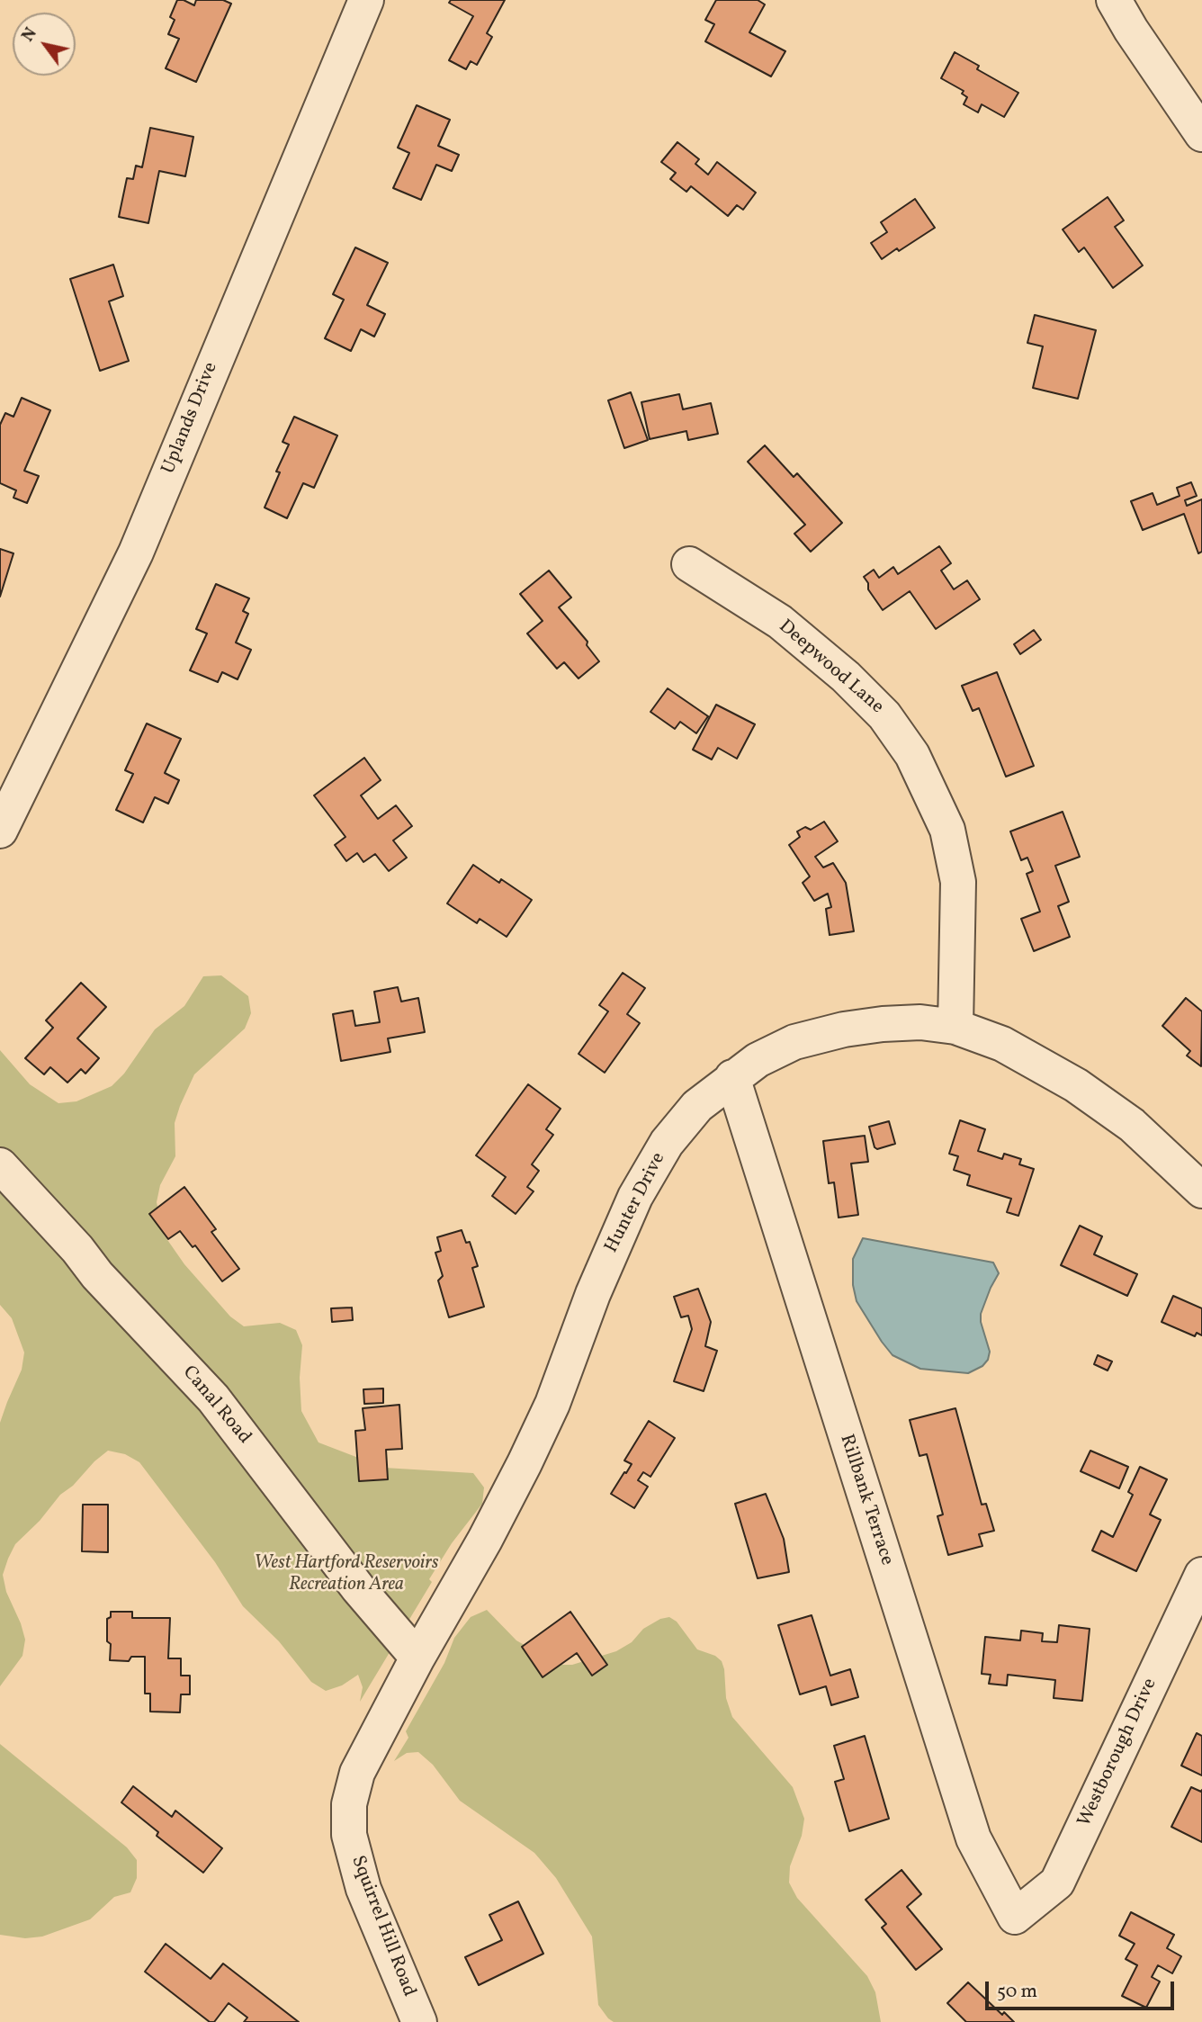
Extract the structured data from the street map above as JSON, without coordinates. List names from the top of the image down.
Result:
{
  "streets": {
    "street": [
      "Uplands Drive",
      "Deepwood Lane",
      "Hunter Drive",
      "Canal Road",
      "Rillbank Terrace",
      "Westborough Drive",
      "Squirrel Hill Road"
    ]
  },
  "crossings": [
    ["Deepwood Lane", "Hunter Drive"],
    ["Hunter Drive", "Canal Road"],
    ["Hunter Drive", "Rillbank Terrace"],
    ["Hunter Drive", "Squirrel Hill Road"],
    ["Canal Road", "Squirrel Hill Road"],
    ["Rillbank Terrace", "Westborough Drive"]
  ],
  "parks": ["West Hartford Reservoirs Recreation Area"],
  "scale_bar": "50 m",
  "north": "top left"
}
